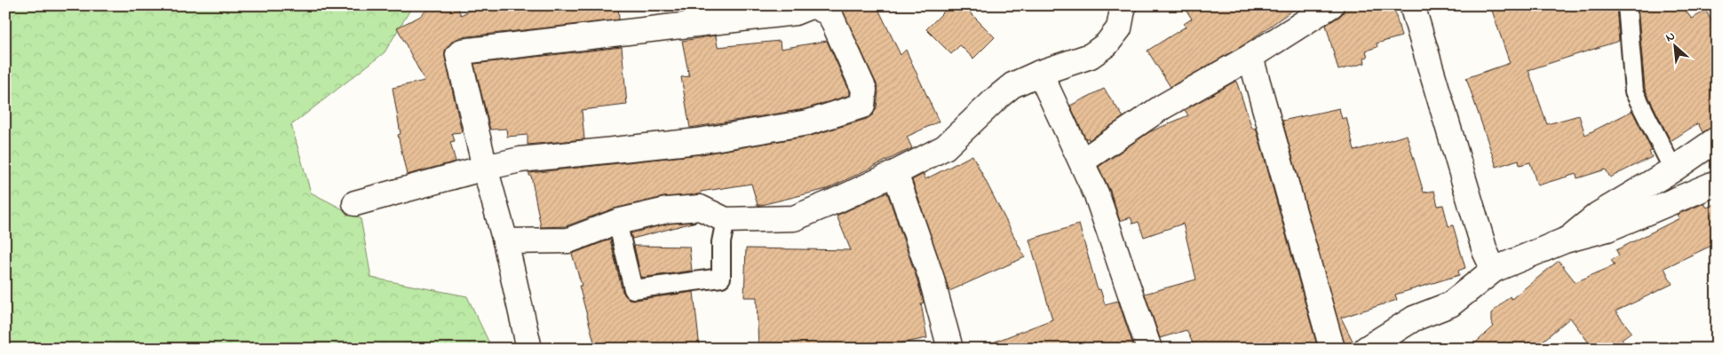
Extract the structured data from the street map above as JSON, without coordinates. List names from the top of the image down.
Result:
{
  "north": "top left"
}
